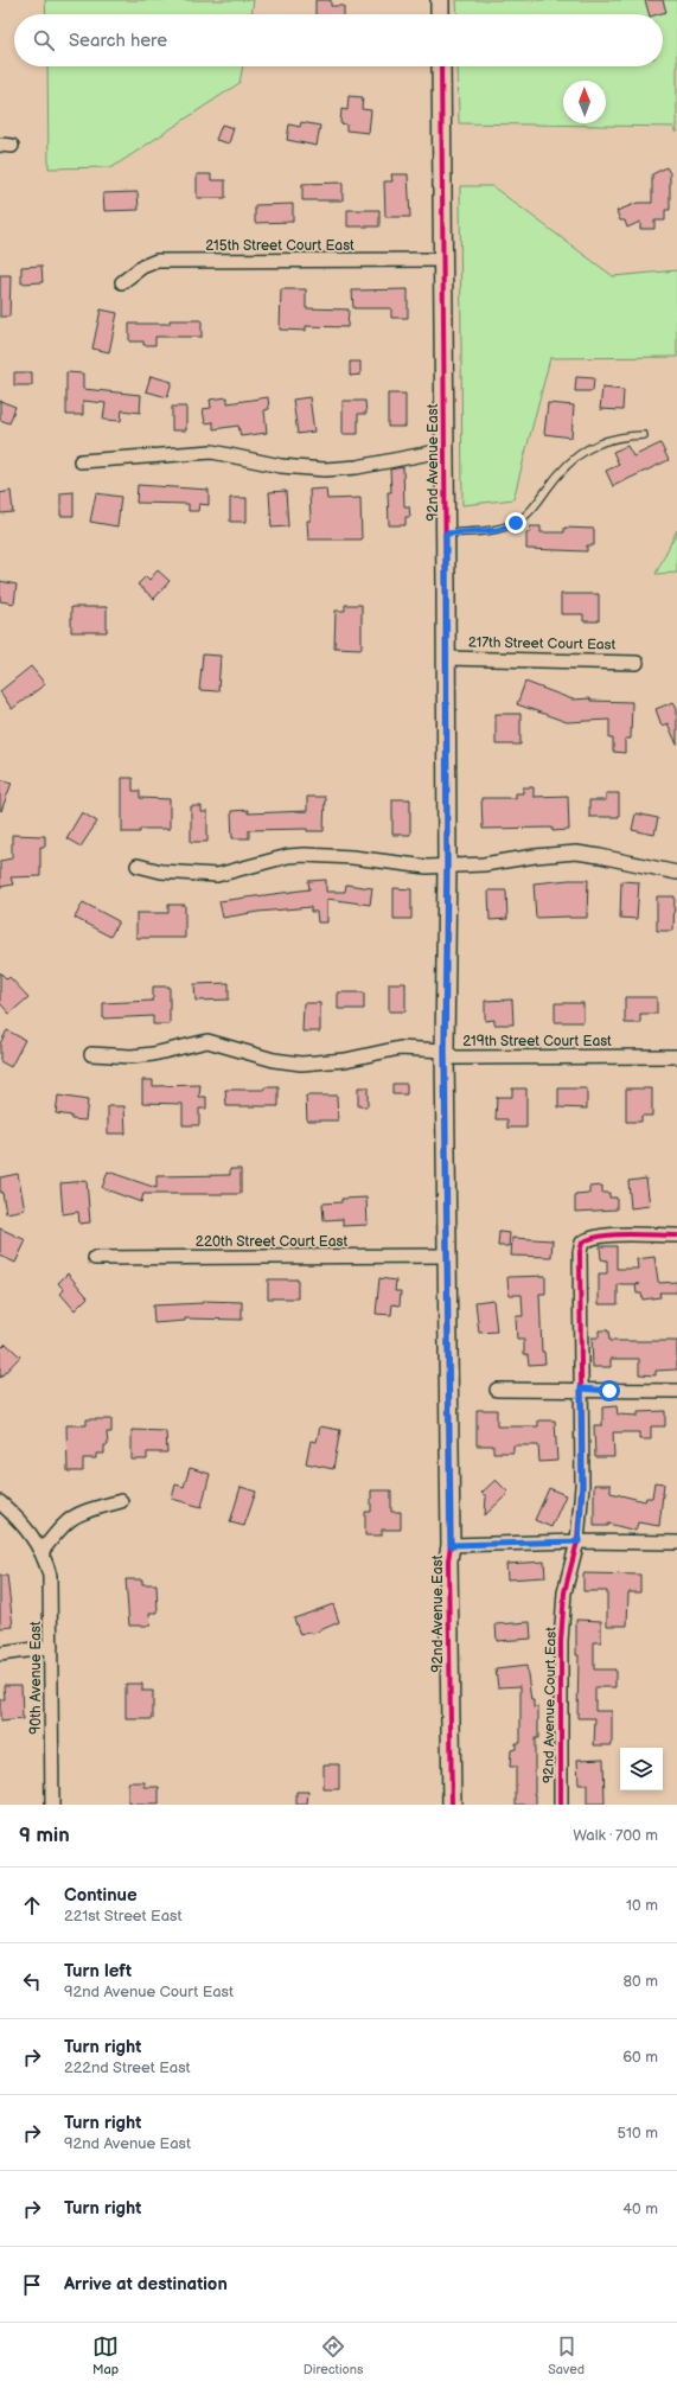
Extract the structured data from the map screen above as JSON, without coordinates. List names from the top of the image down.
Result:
{
  "streets": {
    "street": [
      "215th Street Court East",
      "92nd Avenue East",
      "217th Street Court East",
      "219th Street Court East",
      "220th Street Court East",
      "90th Avenue East",
      "92nd Avenue Court East"
    ]
  },
  "crossings": [
    ["215th Street Court East", "92nd Avenue East"],
    ["92nd Avenue East", "217th Street Court East"],
    ["92nd Avenue East", "219th Street Court East"],
    ["92nd Avenue East", "220th Street Court East"]
  ],
  "north": "top",
  "page": {
    "search": "Search here",
    "heading": ["9 min", "Walk · 700 m"],
    "list": [
      ["Continue", "221st Street East", "10 m"],
      ["Turn left", "92nd Avenue Court East", "80 m"],
      ["Turn right", "222nd Street East", "60 m"],
      ["Turn right", "92nd Avenue East", "510 m"],
      ["Turn right", "40 m"],
      "Arrive at destination"
    ],
    "nav": ["Map", "Directions", "Saved"]
  }
}
